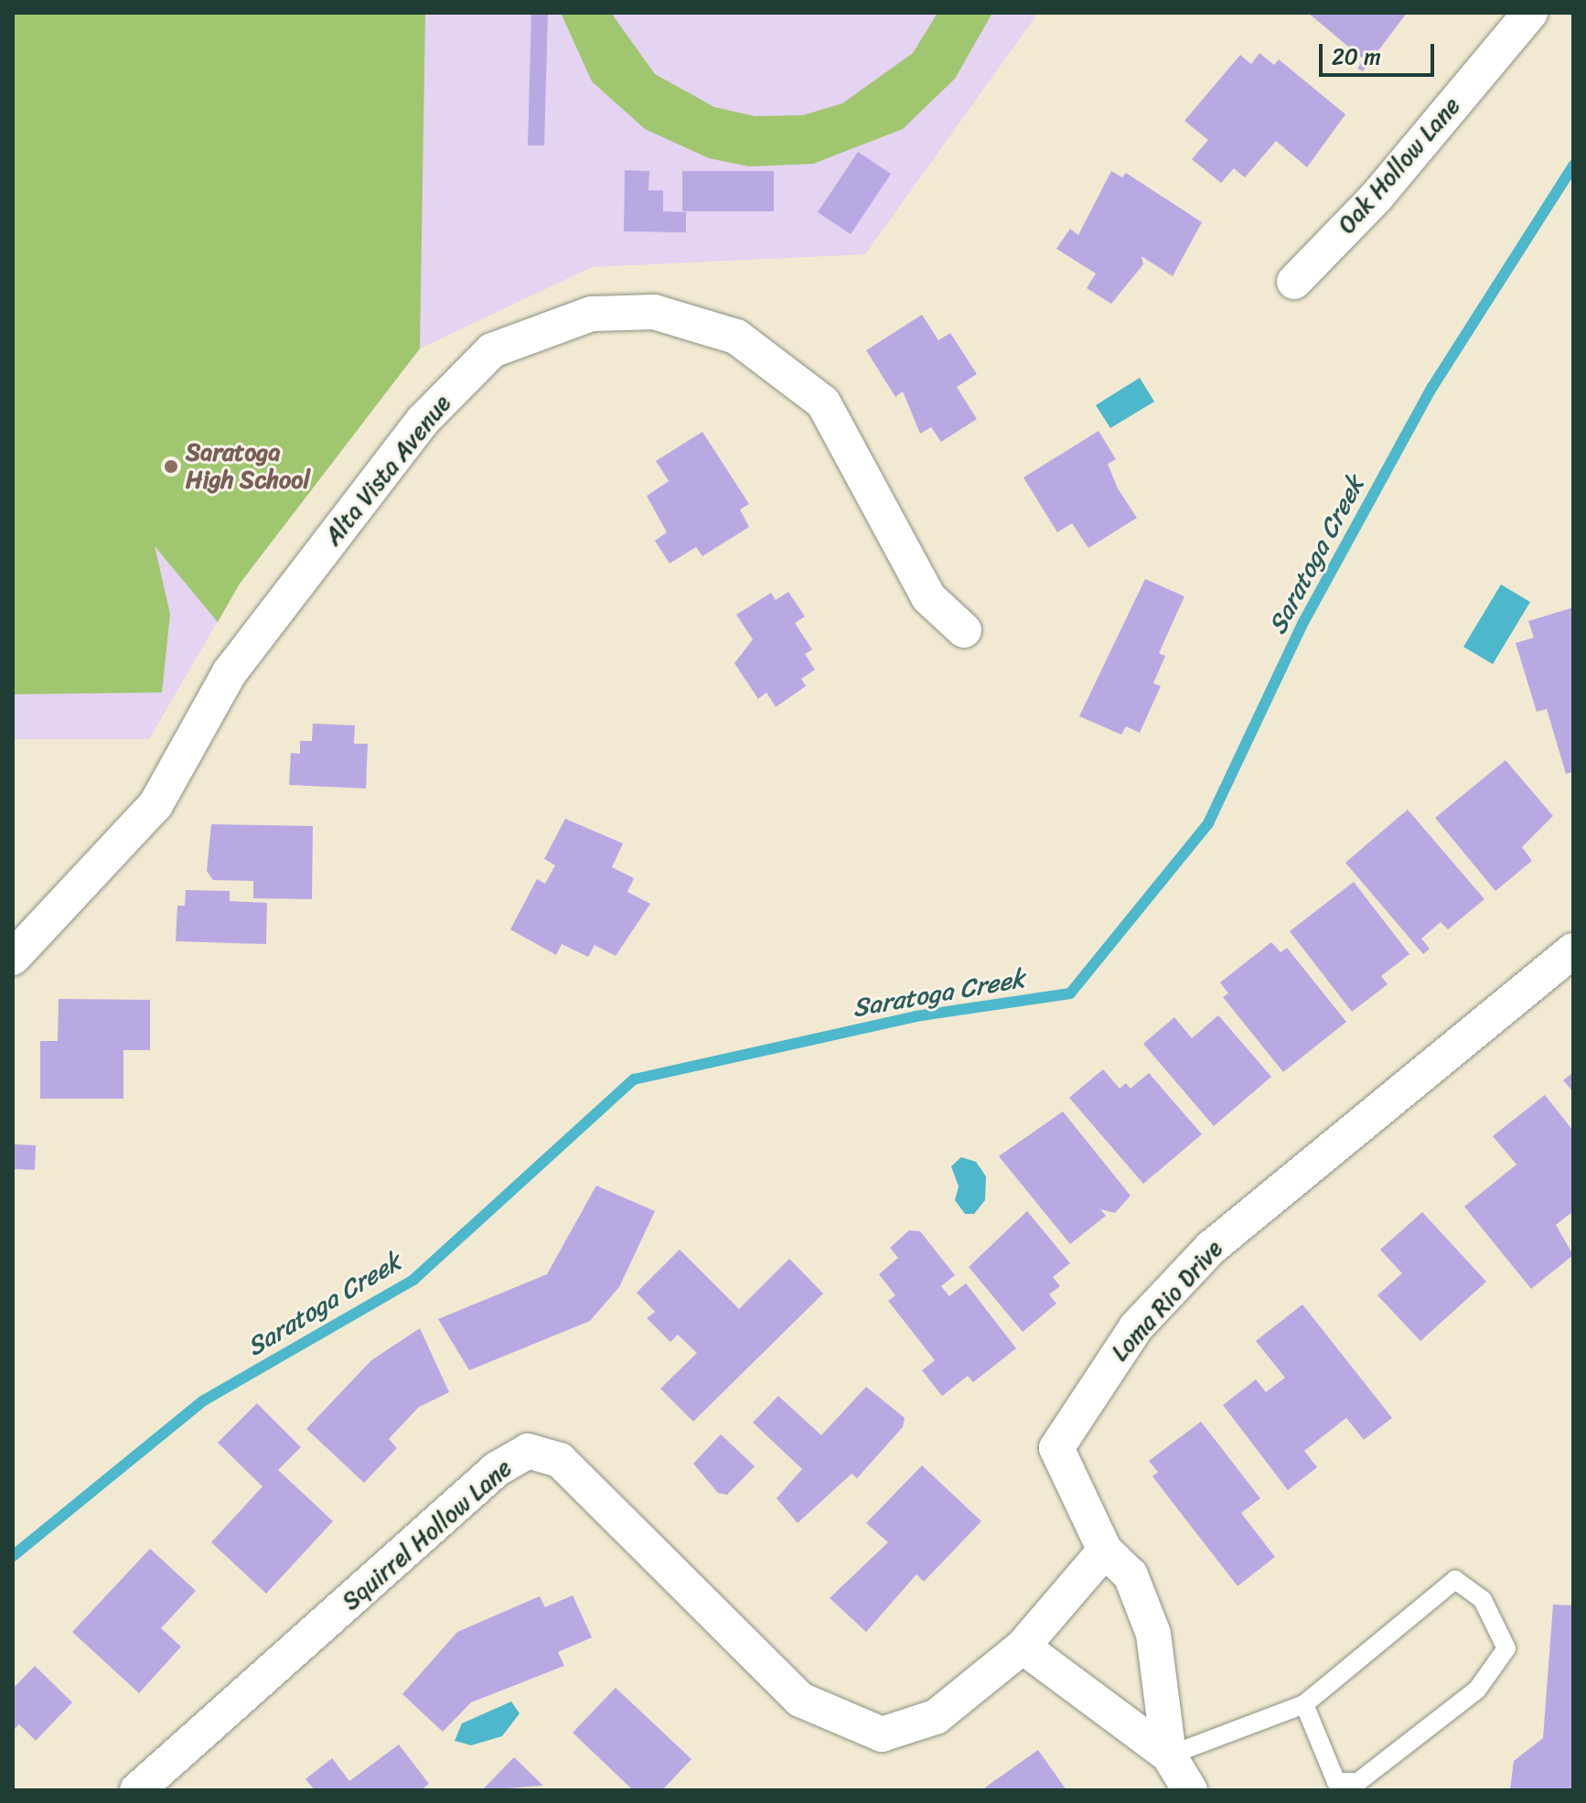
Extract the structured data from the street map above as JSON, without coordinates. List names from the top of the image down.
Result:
{
  "streets": {
    "street": [
      "Oak Hollow Lane",
      "Alta Vista Avenue",
      "Loma Rio Drive",
      "Squirrel Hollow Lane"
    ]
  },
  "water": ["Saratoga Creek"],
  "places": ["Saratoga High School"],
  "scale_bar": "20 m"
}
